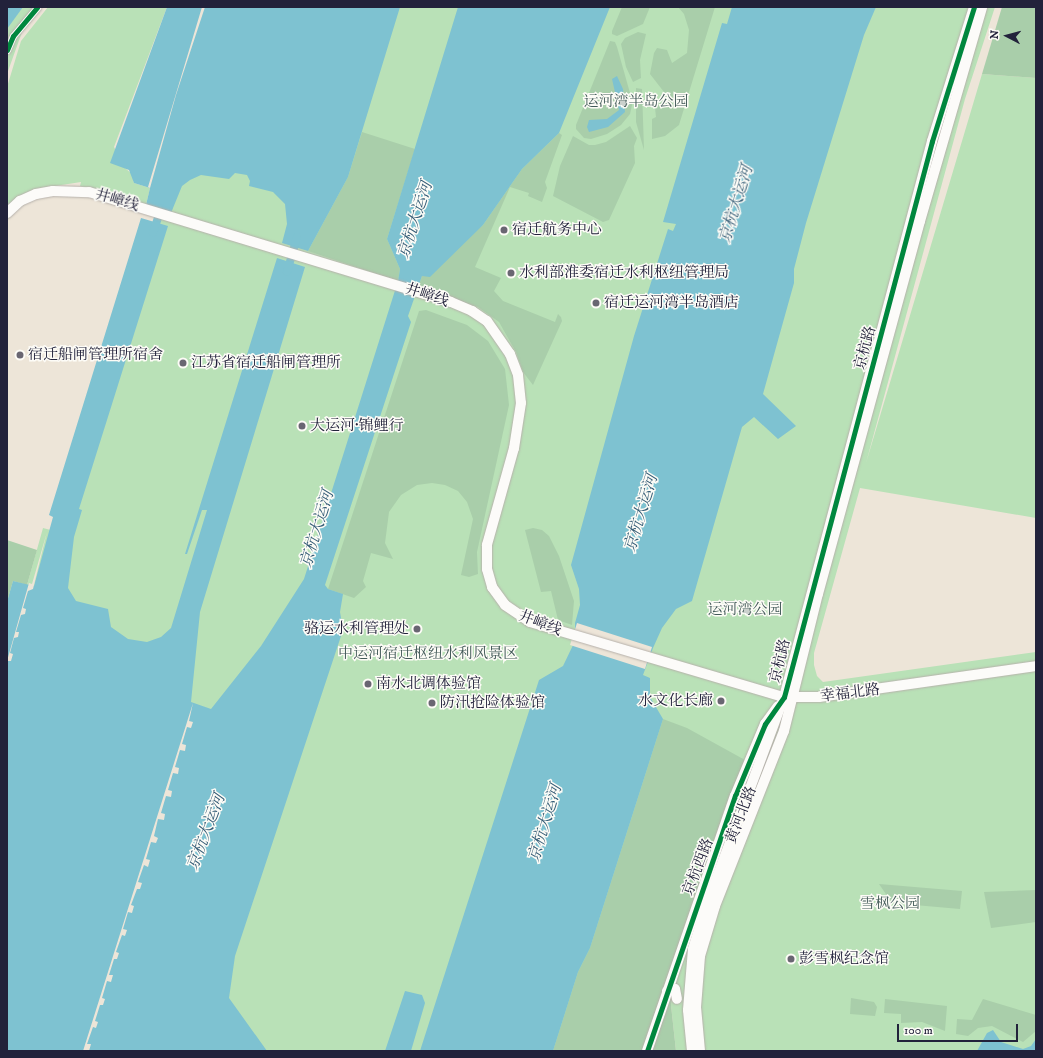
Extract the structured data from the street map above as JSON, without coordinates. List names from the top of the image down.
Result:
{
  "streets": {
    "main road": [
      "井嶂线",
      "京杭路",
      "幸福北路",
      "黄河北路",
      "京杭西路"
    ]
  },
  "crossings": [
    ["井嶂线", "幸福北路"],
    ["京杭路", "幸福北路"],
    ["京杭路", "黄河北路"],
    ["京杭路", "京杭西路"],
    ["幸福北路", "黄河北路"],
    ["幸福北路", "京杭西路"],
    ["黄河北路", "京杭西路"]
  ],
  "water": ["京杭大运河"],
  "parks": [
    "运河湾半岛公园",
    "运河湾公园",
    "中运河宿迁枢纽水利风景区",
    "雪枫公园"
  ],
  "places": [
    "宿迁航务中心",
    "水利部淮委宿迁水利枢纽管理局",
    "宿迁运河湾半岛酒店",
    "宿迁船闸管理所宿舍",
    "江苏省宿迁船闸管理所",
    "大运河·锦鲤行",
    "骆运水利管理处",
    "南水北调体验馆",
    "水文化长廊",
    "防汛抢险体验馆",
    "彭雪枫纪念馆"
  ],
  "scale_bar": "100 m",
  "north": "left"
}
